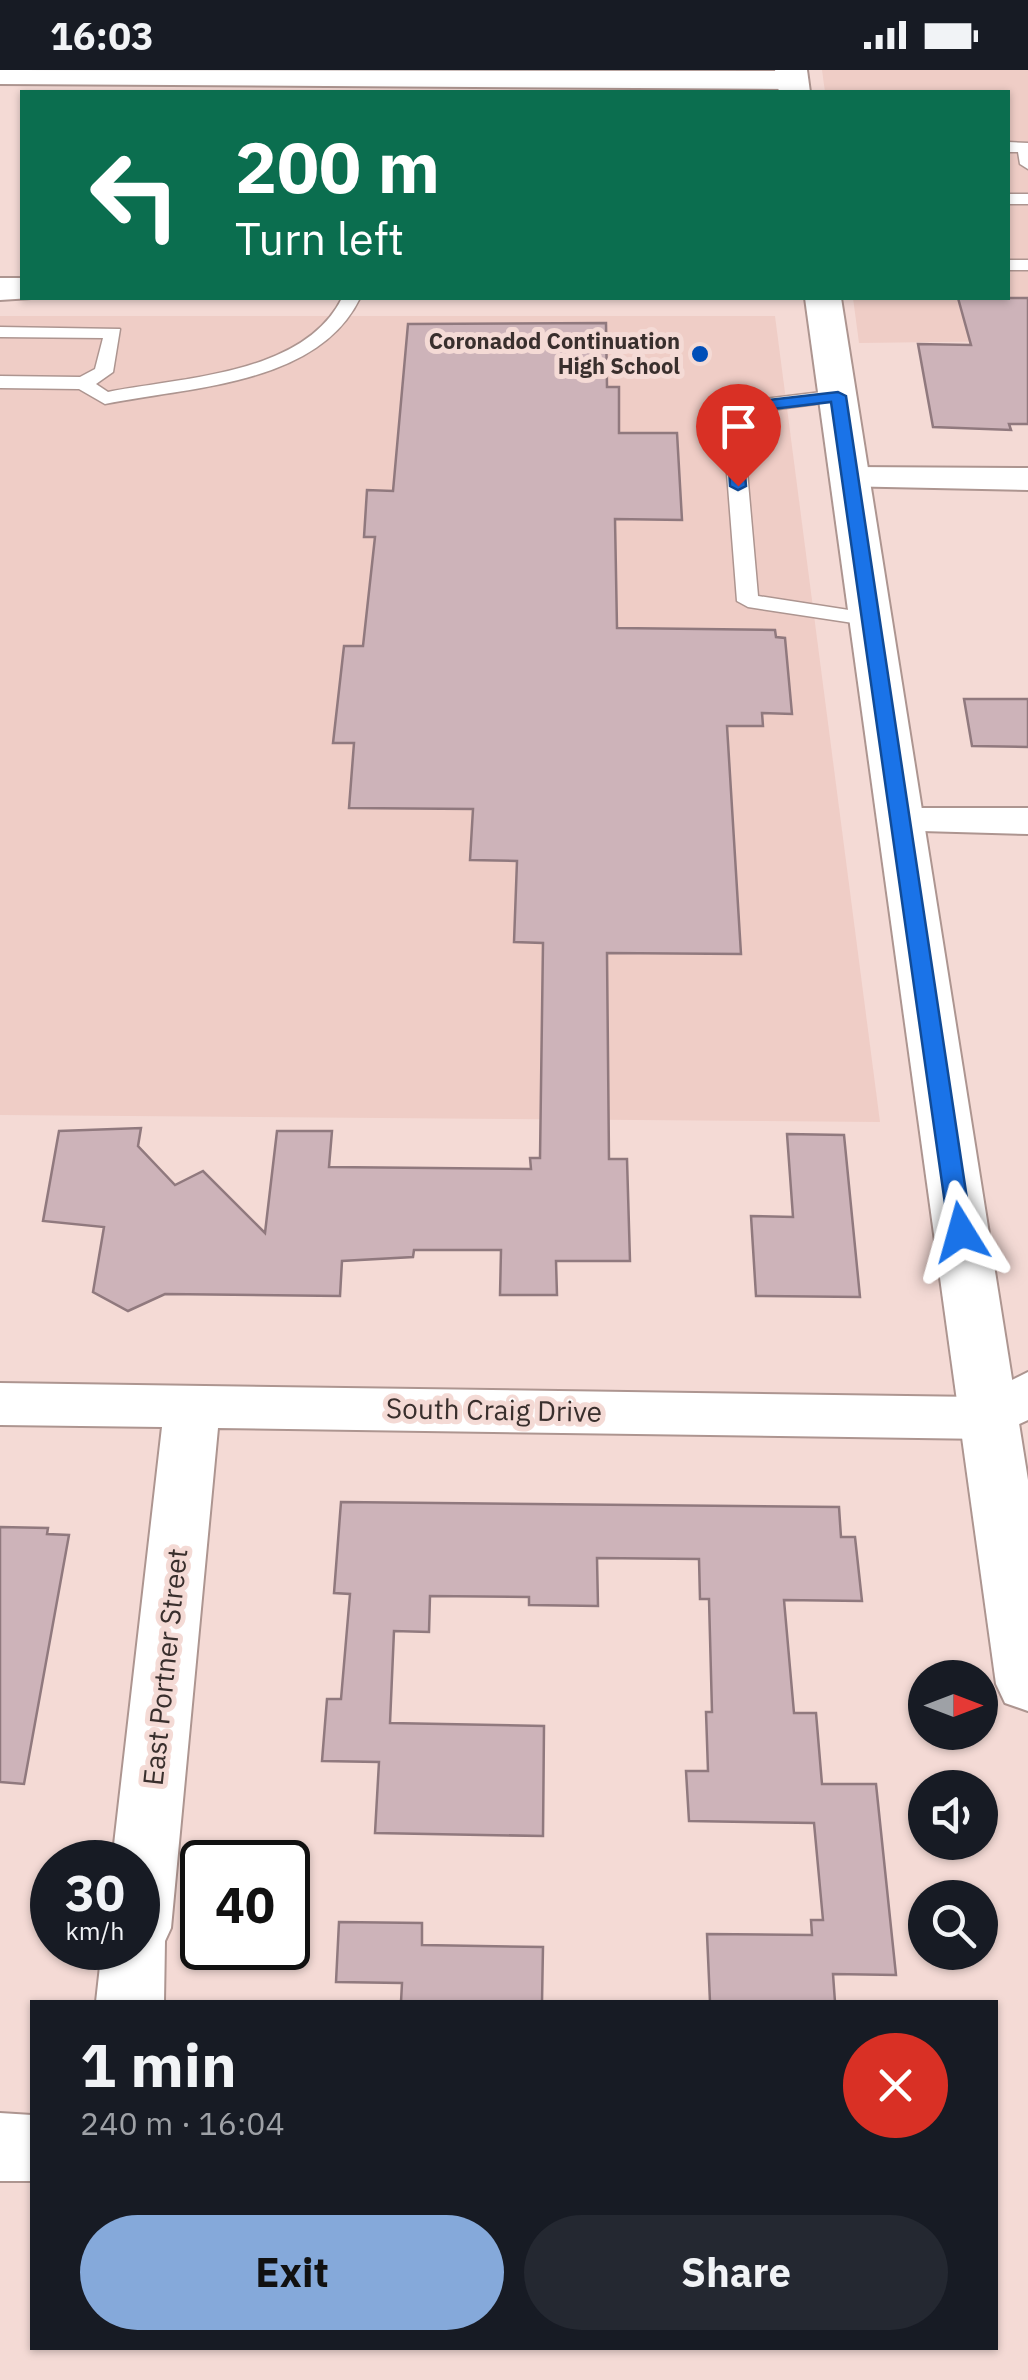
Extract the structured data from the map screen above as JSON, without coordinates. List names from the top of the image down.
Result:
{
  "streets": {
    "street": ["South Craig Drive", "East Portner Street"]
  },
  "crossings": [
    ["South Craig Drive", "East Portner Street"]
  ],
  "places": ["Coronadod Continuation High School"],
  "north": "right",
  "page": {
    "status": "16:03",
    "turn": ["200 m", "Turn left"],
    "speed": "30 km/h",
    "limit": "40",
    "heading": ["1 min", "240 m · 16:04"],
    "buttons": ["Exit", "Share"]
  }
}
